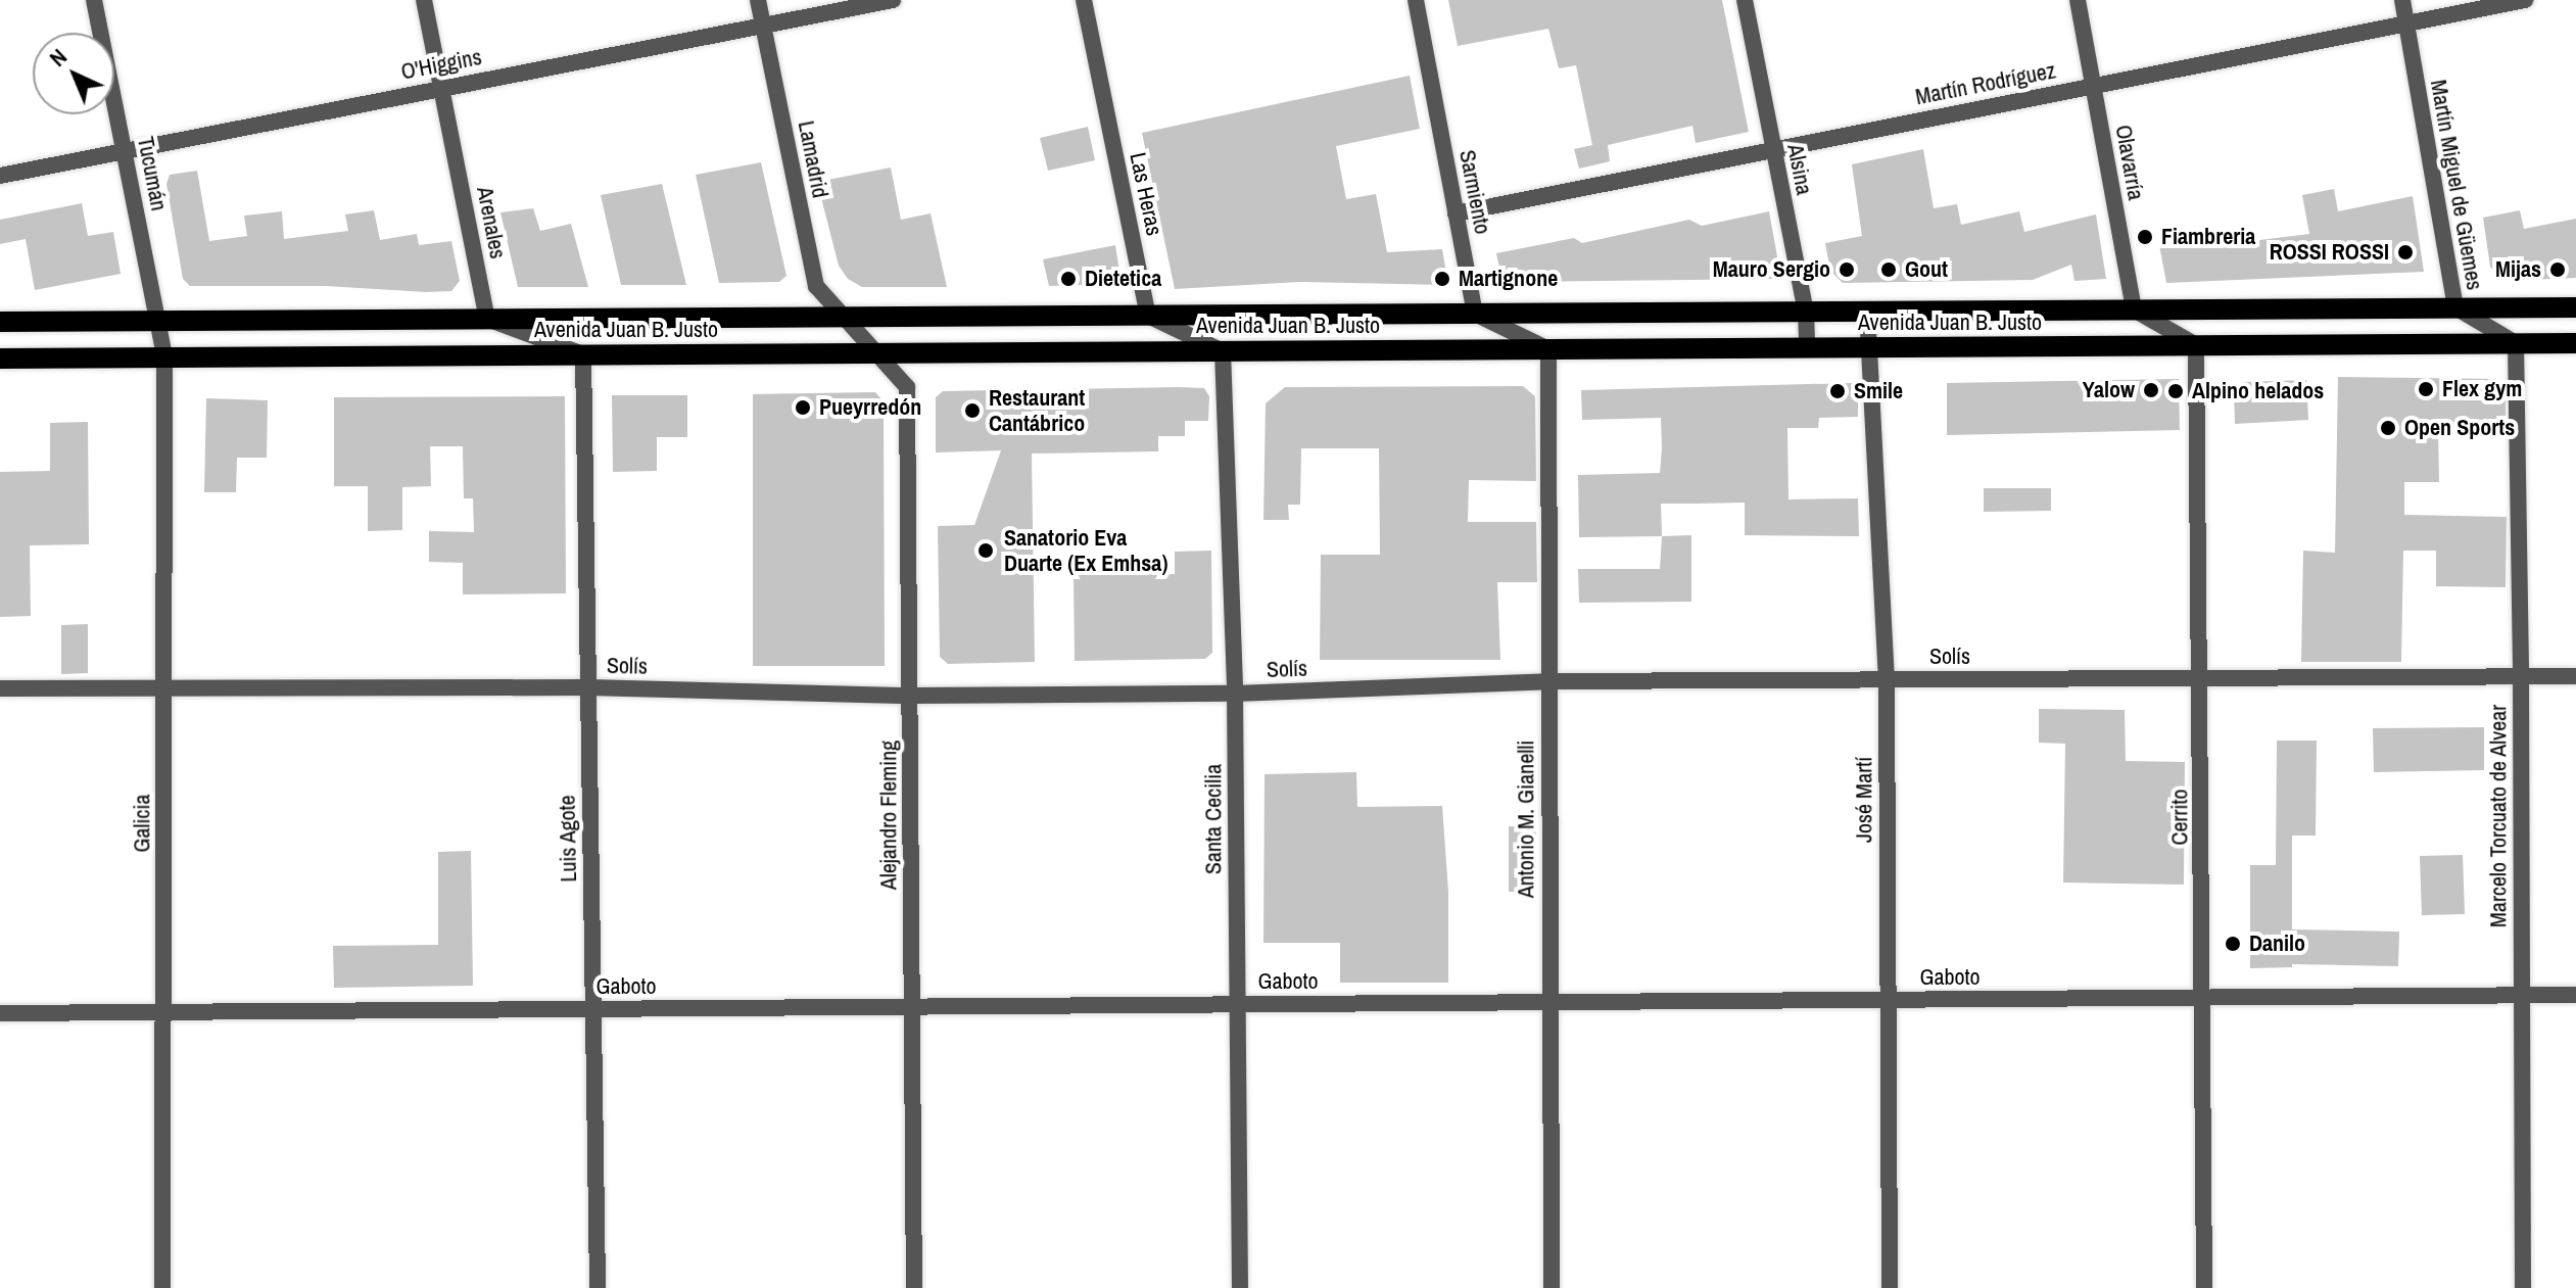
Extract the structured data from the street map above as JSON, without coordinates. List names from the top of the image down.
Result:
{
  "streets": {
    "main road": ["Avenida Juan B. Justo"],
    "street": [
      "O'Higgins",
      "Martín Rodríguez",
      "Lamadrid",
      "Olavarría",
      "Alsina",
      "Tucumán",
      "Martín Miguel de Güemes",
      "Sarmiento",
      "Las Heras",
      "Arenales",
      "Solís",
      "José Martí",
      "Alejandro Fleming",
      "Marcelo Torcuato de Alvear",
      "Cerrito",
      "Santa Cecilia",
      "Antonio M. Gianelli",
      "Galicia",
      "Luis Agote",
      "Gaboto"
    ]
  },
  "crossings": [
    ["O'Higgins", "Lamadrid"],
    ["O'Higgins", "Tucumán"],
    ["O'Higgins", "Arenales"],
    ["Martín Rodríguez", "Olavarría"],
    ["Martín Rodríguez", "Alsina"],
    ["Martín Rodríguez", "Martín Miguel de Güemes"],
    ["Martín Rodríguez", "Sarmiento"],
    ["Lamadrid", "Avenida Juan B. Justo"],
    ["Lamadrid", "Alejandro Fleming"],
    ["Olavarría", "Avenida Juan B. Justo"],
    ["Alsina", "Avenida Juan B. Justo"],
    ["Tucumán", "Avenida Juan B. Justo"],
    ["Tucumán", "Galicia"],
    ["Martín Miguel de Güemes", "Avenida Juan B. Justo"],
    ["Martín Miguel de Güemes", "Marcelo Torcuato de Alvear"],
    ["Sarmiento", "Avenida Juan B. Justo"],
    ["Las Heras", "Avenida Juan B. Justo"],
    ["Arenales", "Avenida Juan B. Justo"],
    ["Avenida Juan B. Justo", "José Martí"],
    ["Avenida Juan B. Justo", "Alejandro Fleming"],
    ["Avenida Juan B. Justo", "Marcelo Torcuato de Alvear"],
    ["Avenida Juan B. Justo", "Cerrito"],
    ["Avenida Juan B. Justo", "Santa Cecilia"],
    ["Avenida Juan B. Justo", "Antonio M. Gianelli"],
    ["Avenida Juan B. Justo", "Galicia"],
    ["Avenida Juan B. Justo", "Luis Agote"],
    ["Solís", "José Martí"],
    ["Solís", "Alejandro Fleming"],
    ["Solís", "Marcelo Torcuato de Alvear"],
    ["Solís", "Cerrito"],
    ["Solís", "Santa Cecilia"],
    ["Solís", "Antonio M. Gianelli"],
    ["Solís", "Galicia"],
    ["Solís", "Luis Agote"],
    ["José Martí", "Gaboto"],
    ["Alejandro Fleming", "Gaboto"],
    ["Marcelo Torcuato de Alvear", "Gaboto"],
    ["Cerrito", "Gaboto"],
    ["Santa Cecilia", "Gaboto"],
    ["Antonio M. Gianelli", "Gaboto"],
    ["Galicia", "Gaboto"],
    ["Luis Agote", "Gaboto"]
  ],
  "places": [
    "Fiambreria",
    "ROSSI ROSSI",
    "Mauro Sergio",
    "Gout",
    "Mijas",
    "Dietetica",
    "Martignone",
    "Flex gym",
    "Yalow",
    "Smile",
    "Alpino helados",
    "Pueyrredón",
    "Restaurant Cantábrico",
    "Open Sports",
    "Sanatorio Eva Duarte (Ex Emhsa)",
    "Danilo"
  ],
  "north": "top left"
}
